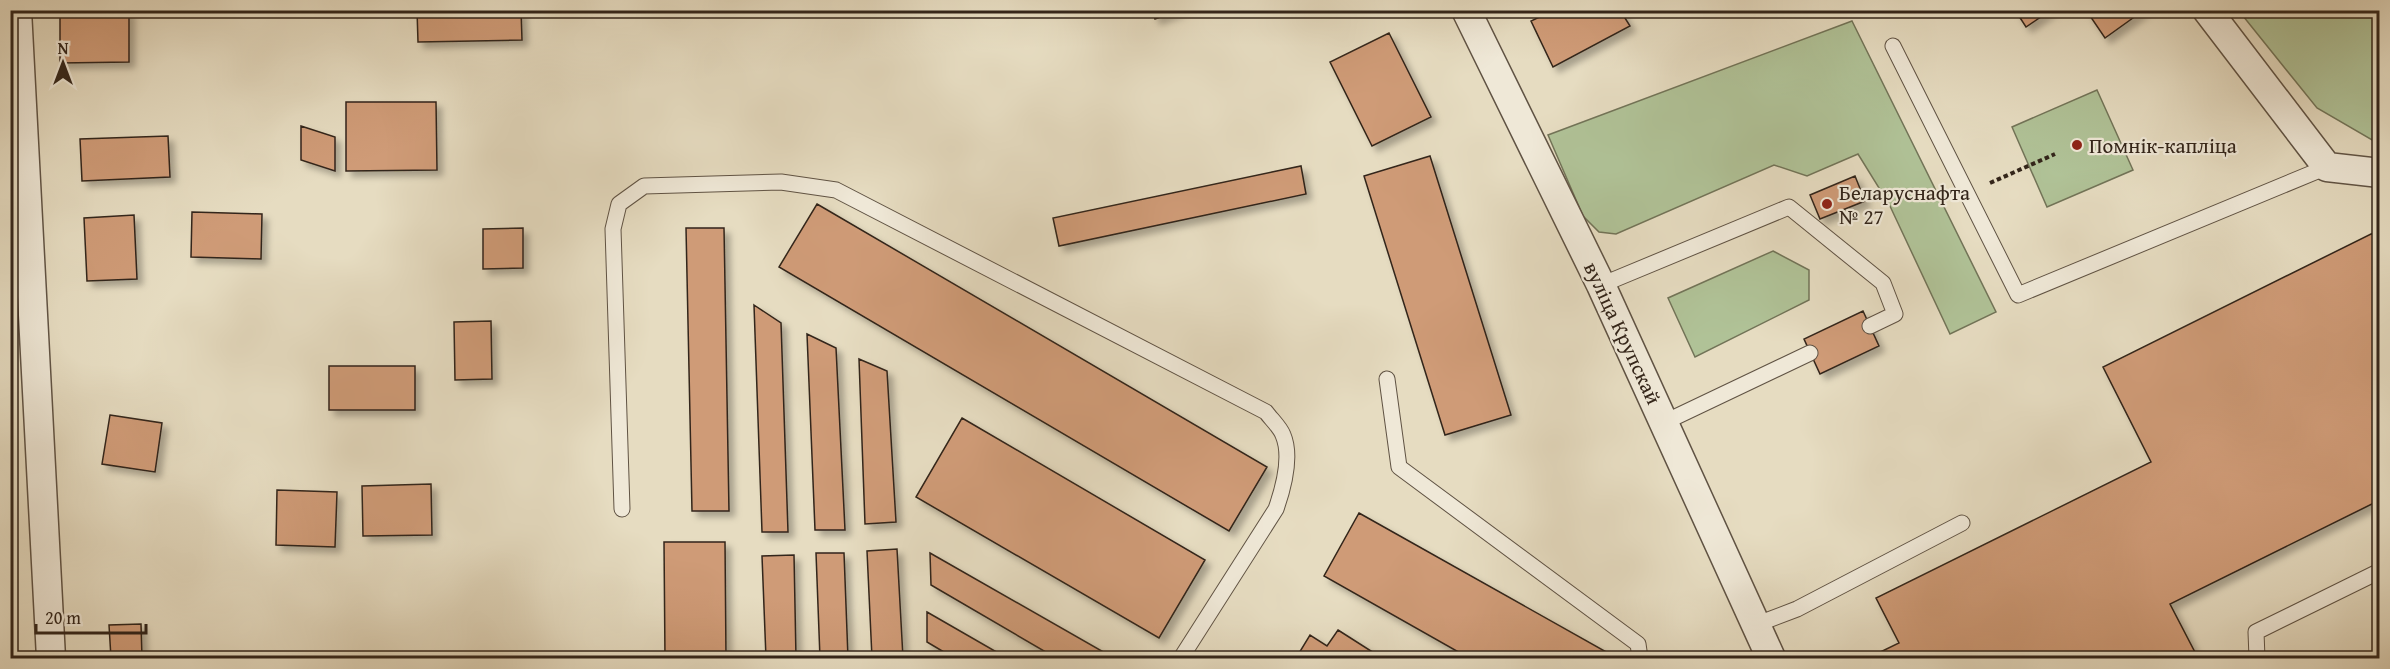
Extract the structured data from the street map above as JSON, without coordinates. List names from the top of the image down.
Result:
{
  "streets": {
    "street": ["вуліца Крупскай"]
  },
  "places": ["Помнік-капліца", "Беларуснафта № 27"],
  "scale_bar": "20 m",
  "north": "top"
}
